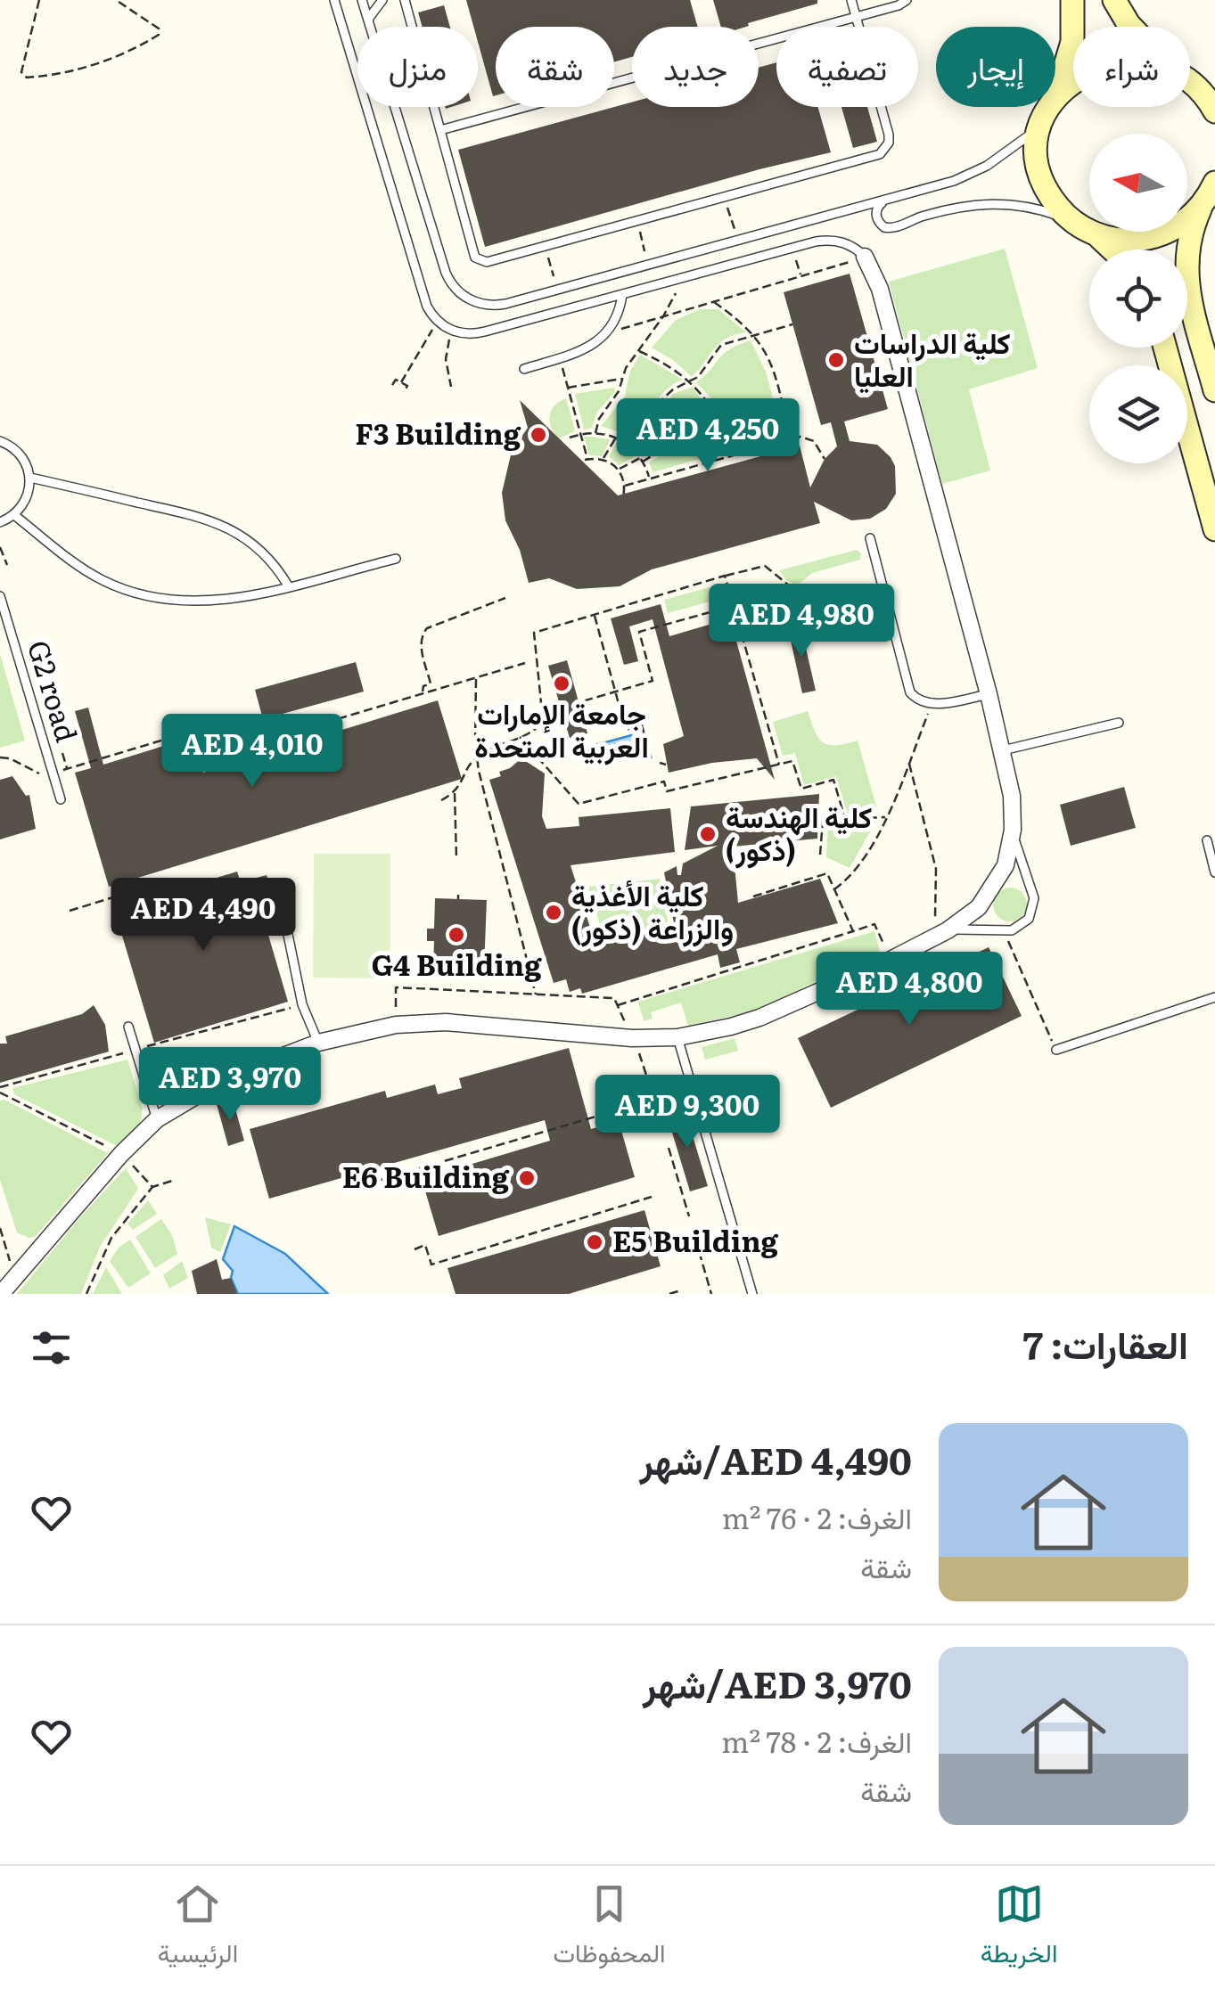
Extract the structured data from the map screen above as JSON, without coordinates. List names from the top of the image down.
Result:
{
  "streets": {
    "lane": ["G2 road"]
  },
  "places": [
    "كلية الدراسات العليا",
    "F3 Building",
    "جامعة الإمارات العربية المتحدة",
    "كلية الهندسة (ذكور)",
    "كلية الأغذية والزراعة (ذكور)",
    "G4 Building",
    "E6 Building",
    "E5 Building"
  ],
  "north": "left",
  "page": {
    "chip": [
      "شراء",
      "إيجار",
      "تصفية",
      "جديد",
      "شقة",
      "منزل"
    ],
    "price": [
      "AED 4,250",
      "AED 4,980",
      "AED 4,010",
      "AED 4,490",
      "AED 4,800",
      "AED 3,970",
      "AED 9,300"
    ],
    "heading": "العقارات: 7",
    "list": [
      {
        "name": "AED 4,490/شهر",
        "note": "الغرف: 2 · 76 m² · شقة"
      },
      {
        "name": "AED 3,970/شهر",
        "note": "الغرف: 2 · 78 m² · شقة"
      }
    ],
    "tabs": ["الخريطة", "المحفوظات", "الرئيسية"]
  }
}
